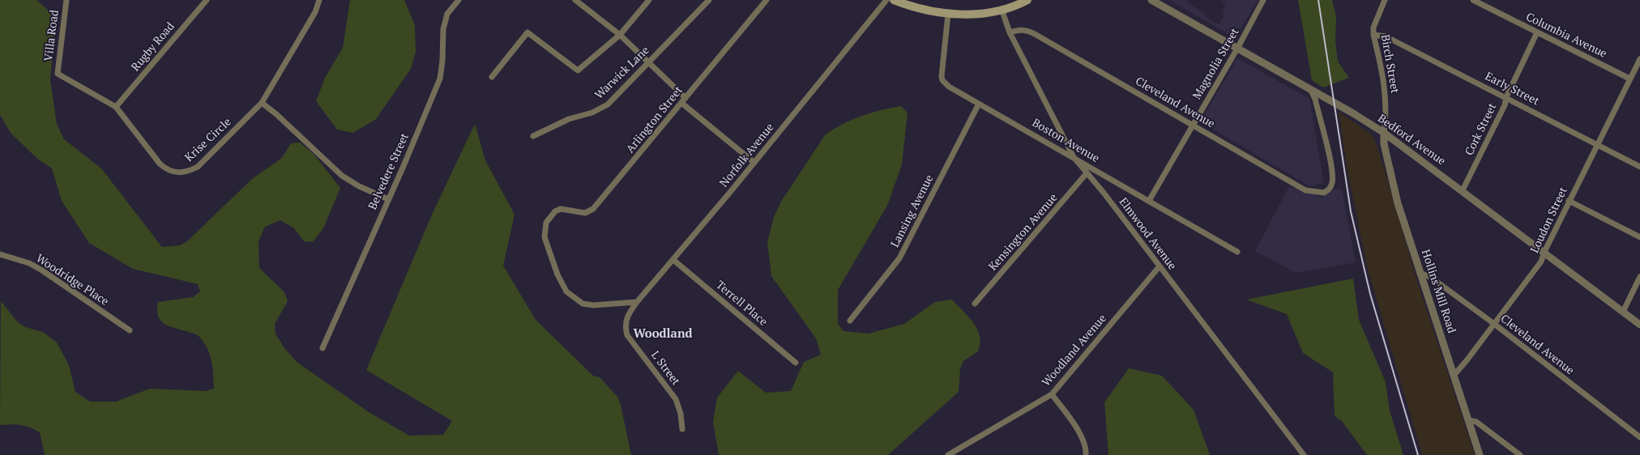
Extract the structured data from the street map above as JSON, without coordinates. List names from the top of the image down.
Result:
{
  "streets": {
    "street": [
      "Villa Road",
      "Columbia Avenue",
      "Rugby Road",
      "Magnolia Street",
      "Birch Street",
      "Warwick Lane",
      "Early Street",
      "Cleveland Avenue",
      "Arlington Street",
      "Cork Street",
      "Krise Circle",
      "Bedford Avenue",
      "Boston Avenue",
      "Norfolk Avenue",
      "Belvedere Street",
      "Lansing Avenue",
      "Loudon Street",
      "Kensington Avenue",
      "Elmwood Avenue",
      "Woodridge Place",
      "Hollins Mill Road",
      "Terrell Place",
      "Woodland Avenue",
      "L Street"
    ]
  },
  "crossings": [
    ["Villa Road", "Krise Circle"],
    ["Columbia Avenue", "Cork Street"],
    ["Columbia Avenue", "Loudon Street"],
    ["Rugby Road", "Krise Circle"],
    ["Magnolia Street", "Cleveland Avenue"],
    ["Magnolia Street", "Bedford Avenue"],
    ["Magnolia Street", "Boston Avenue"],
    ["Birch Street", "Early Street"],
    ["Birch Street", "Bedford Avenue"],
    ["Birch Street", "Hollins Mill Road"],
    ["Early Street", "Cork Street"],
    ["Early Street", "Loudon Street"],
    ["Cleveland Avenue", "Bedford Avenue"],
    ["Cleveland Avenue", "Loudon Street"],
    ["Cleveland Avenue", "Elmwood Avenue"],
    ["Cleveland Avenue", "Hollins Mill Road"],
    ["Arlington Street", "Norfolk Avenue"],
    ["Cork Street", "Bedford Avenue"],
    ["Bedford Avenue", "Loudon Street"],
    ["Bedford Avenue", "Hollins Mill Road"],
    ["Boston Avenue", "Lansing Avenue"],
    ["Boston Avenue", "Elmwood Avenue"],
    ["Norfolk Avenue", "Terrell Place"],
    ["Norfolk Avenue", "L Street"],
    ["Loudon Street", "Hollins Mill Road"],
    ["Kensington Avenue", "Elmwood Avenue"],
    ["Elmwood Avenue", "Woodland Avenue"]
  ],
  "districts": ["Woodland"]
}
